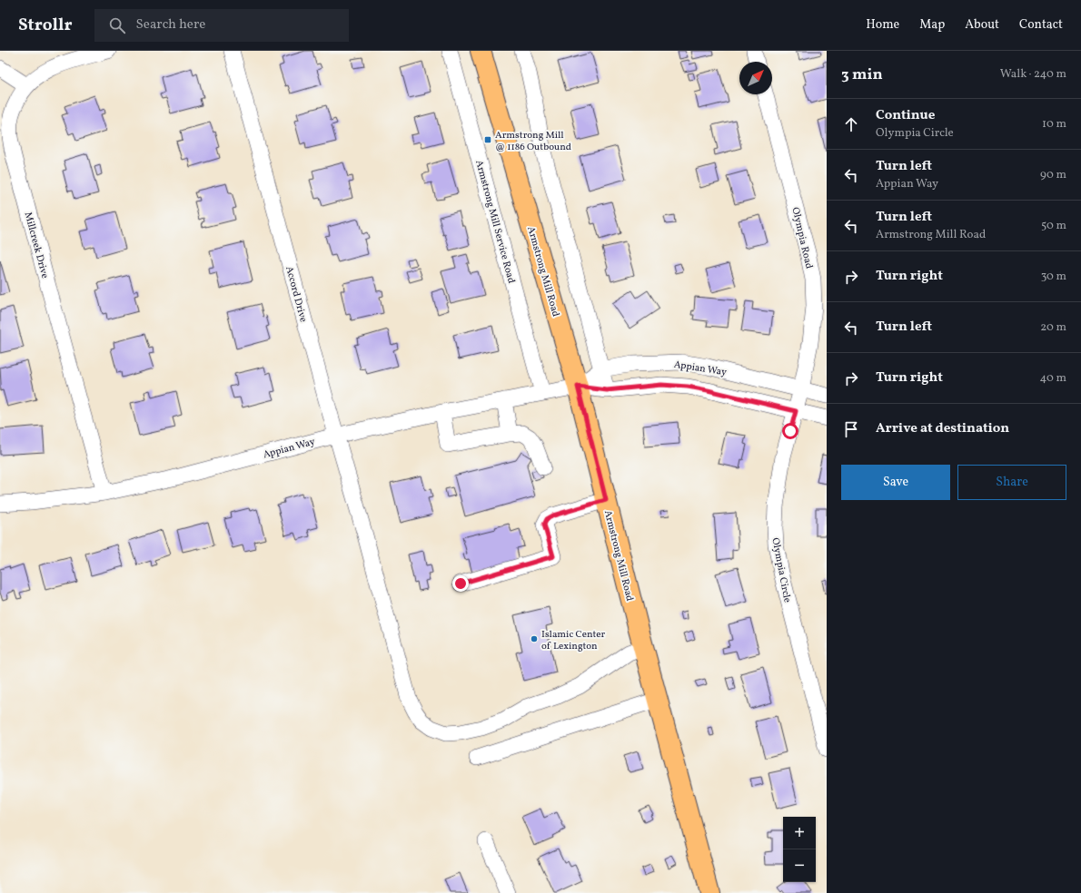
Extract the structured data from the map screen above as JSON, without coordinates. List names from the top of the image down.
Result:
{
  "streets": {
    "main road": ["Armstrong Mill Road"],
    "street": [
      "Armstrong Mill Service Road",
      "Olympia Road",
      "Millcreek Drive",
      "Accord Drive",
      "Appian Way",
      "Olympia Circle"
    ]
  },
  "crossings": [
    ["Armstrong Mill Service Road", "Appian Way"],
    ["Olympia Road", "Appian Way"],
    ["Olympia Road", "Olympia Circle"],
    ["Millcreek Drive", "Appian Way"],
    ["Armstrong Mill Road", "Accord Drive"],
    ["Armstrong Mill Road", "Appian Way"],
    ["Accord Drive", "Appian Way"],
    ["Appian Way", "Olympia Circle"]
  ],
  "places": {
    "transit": ["Armstrong Mill @ 1186 Outbound"],
    "other": ["Islamic Center of Lexington"]
  },
  "north": "top right",
  "page": {
    "header": "Strollr",
    "search": "Search here",
    "nav": [
      "Home",
      "Map",
      "About",
      "Contact"
    ],
    "heading": ["3 min", "Walk · 240 m"],
    "list": [
      ["Continue", "Olympia Circle", "10 m"],
      ["Turn left", "Appian Way", "90 m"],
      ["Turn left", "Armstrong Mill Road", "50 m"],
      ["Turn right", "30 m"],
      ["Turn left", "20 m"],
      ["Turn right", "40 m"],
      "Arrive at destination"
    ],
    "buttons": ["Save", "Share"],
    "map_buttons": ["+", "−"]
  }
}
